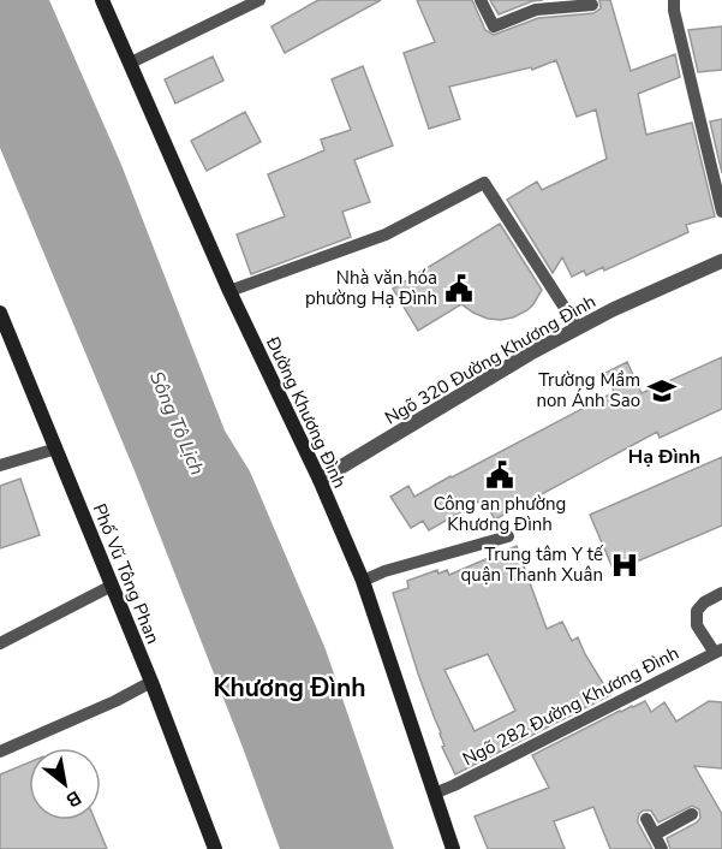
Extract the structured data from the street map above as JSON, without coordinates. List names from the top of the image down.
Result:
{
  "streets": {
    "main road": ["Đường Khương Đình", "Phố Vũ Tông Phan"],
    "street": ["Ngõ 320 Đường Khương Đình"],
    "lane": ["Ngõ 282 Đường Khương Đình"]
  },
  "crossings": [
    ["Ngõ 320 Đường Khương Đình", "Đường Khương Đình"],
    ["Đường Khương Đình", "Ngõ 282 Đường Khương Đình"]
  ],
  "districts": ["Hạ Đình", "Khương Đình"],
  "water": ["Sông Tô Lịch"],
  "places": {
    "public building": ["Nhà văn hóa phường Hạ Đình", "Công an phường Khương Đình"],
    "school or university": ["Trường Mầm non Ánh Sao"],
    "hospital": ["Trung tâm Y tế quận Thanh Xuân"]
  },
  "north": "bottom right"
}
